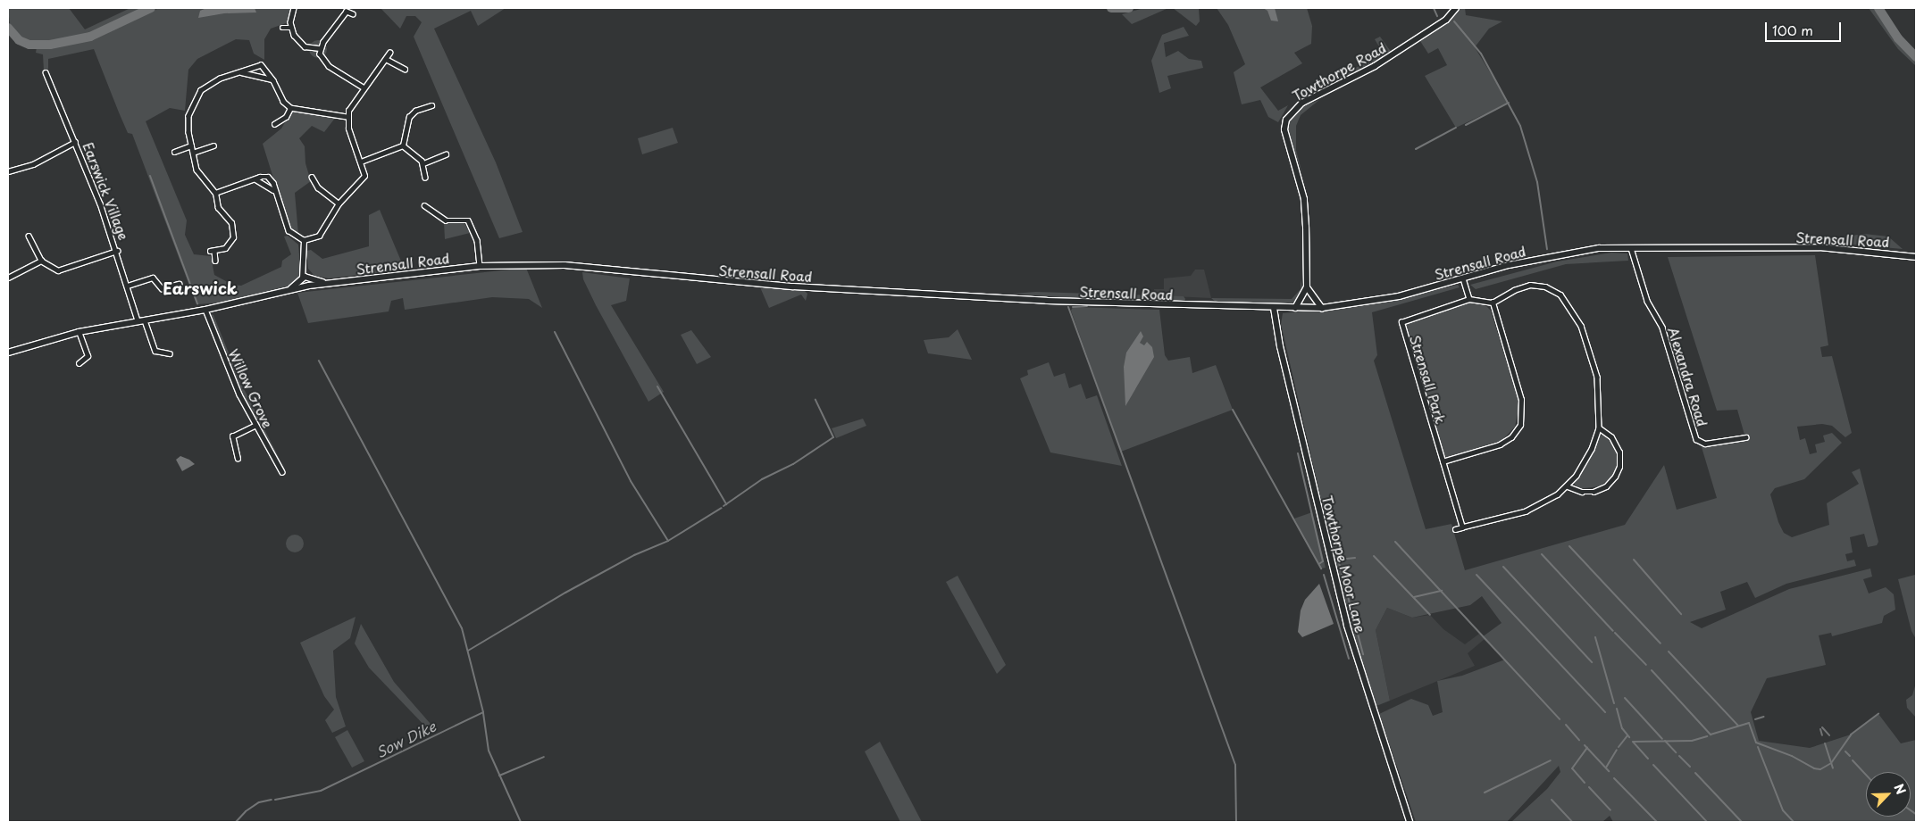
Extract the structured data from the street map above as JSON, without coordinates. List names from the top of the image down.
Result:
{
  "streets": {
    "street": [
      "Towthorpe Road",
      "Earswick Village",
      "Strensall Road",
      "Alexandra Road",
      "Strensall Park",
      "Willow Grove",
      "Towthorpe Moor Lane"
    ]
  },
  "crossings": [
    ["Earswick Village", "Strensall Road"],
    ["Strensall Road", "Alexandra Road"],
    ["Strensall Road", "Willow Grove"],
    ["Strensall Road", "Towthorpe Moor Lane"]
  ],
  "districts": ["Earswick"],
  "water": ["Sow Dike"],
  "scale_bar": "100 m",
  "north": "top right"
}
